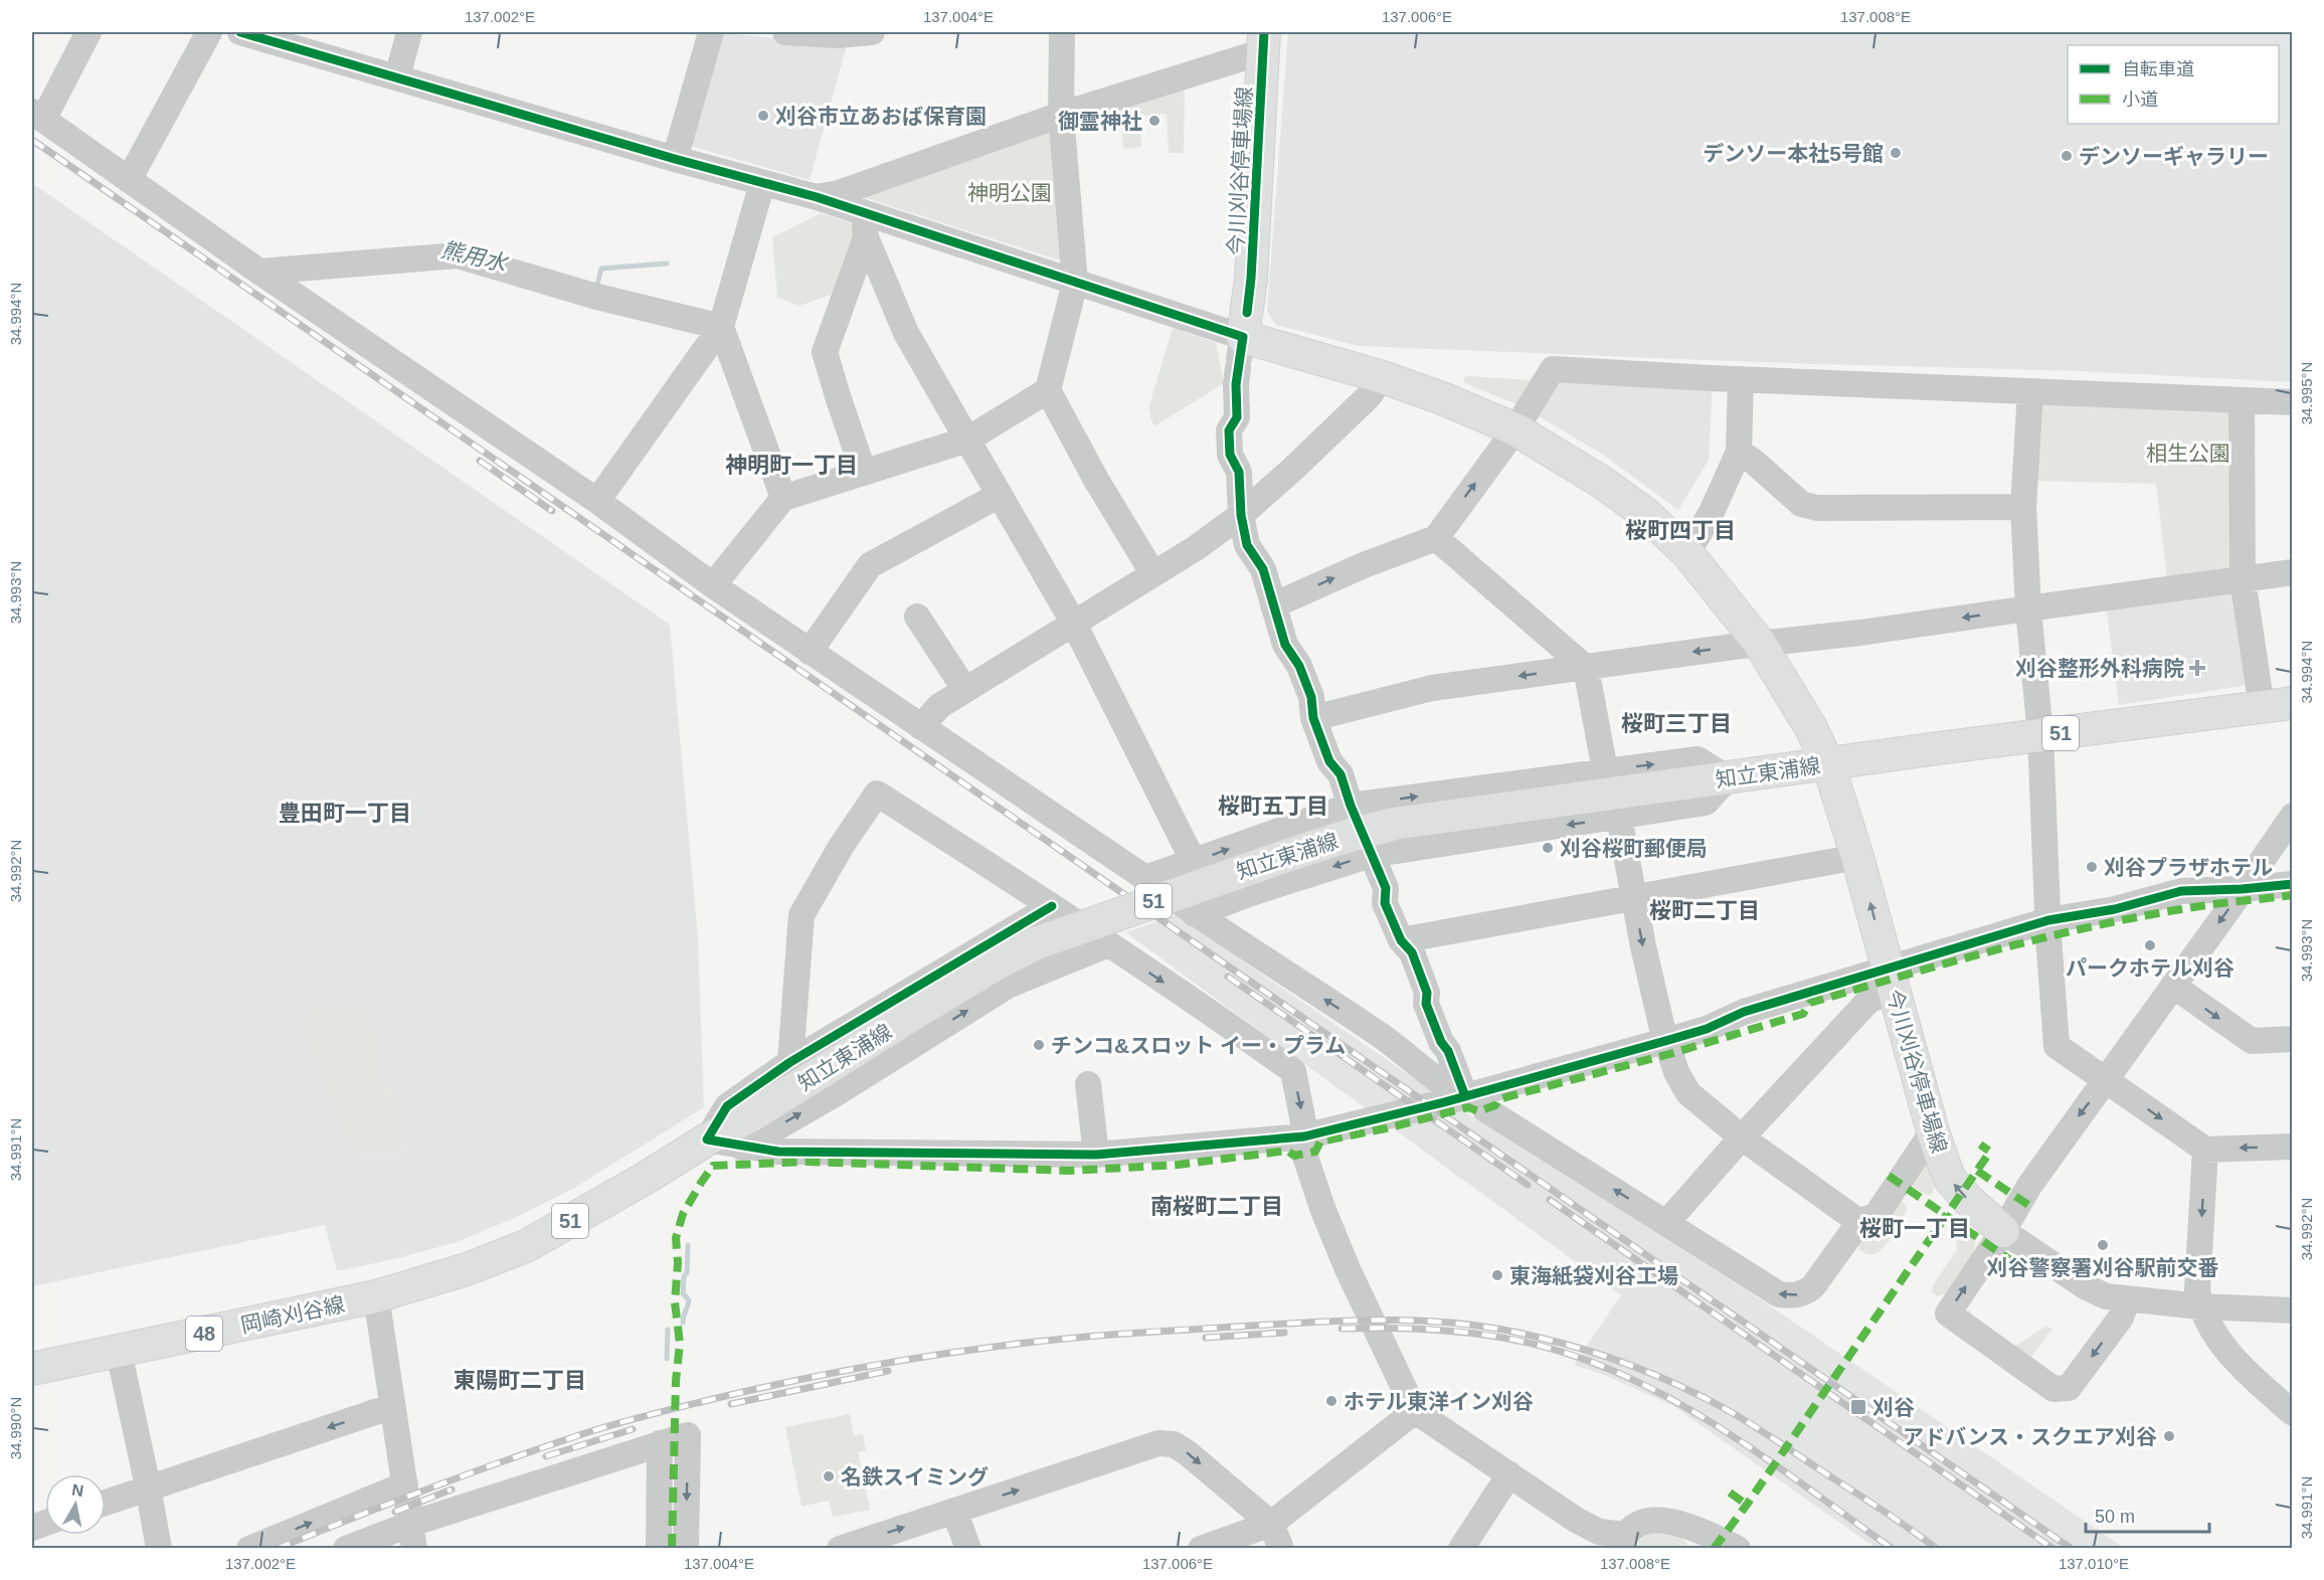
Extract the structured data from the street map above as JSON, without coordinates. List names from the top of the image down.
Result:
{
  "streets": {
    "main road": [
      "今川刈谷停車場線",
      "51",
      "知立東浦線",
      "岡崎刈谷線",
      "48"
    ]
  },
  "crossings": [
    ["今川刈谷停車場線", "知立東浦線"],
    ["知立東浦線", "岡崎刈谷線"]
  ],
  "districts": [
    "神明町一丁目",
    "桜町四丁目",
    "桜町三丁目",
    "桜町五丁目",
    "豊田町一丁目",
    "桜町二丁目",
    "南桜町二丁目",
    "桜町一丁目",
    "東陽町二丁目"
  ],
  "water": ["熊用水"],
  "parks": ["神明公園", "相生公園"],
  "places": {
    "other": [
      "刈谷市立あおば保育園",
      "御霊神社",
      "デンソー本社5号館",
      "デンソーギャラリー",
      "刈谷桜町郵便局",
      "刈谷プラザホテル",
      "パークホテル刈谷",
      "チンコ&スロット イー・プラム",
      "刈谷警察署刈谷駅前交番",
      "東海紙袋刈谷工場",
      "ホテル東洋イン刈谷",
      "アドバンス・スクエア刈谷",
      "名鉄スイミング"
    ],
    "health": ["刈谷整形外科病院"],
    "transit": ["刈谷"]
  },
  "legend": ["自転車道", "小道"],
  "scale_bar": "50 m",
  "north": "top",
  "coordinates": [
    "137.002°E",
    "137.004°E",
    "137.006°E",
    "137.008°E",
    "34.994°N",
    "34.995°N",
    "34.993°N",
    "34.992°N",
    "34.991°N",
    "34.990°N",
    "137.010°E"
  ]
}
